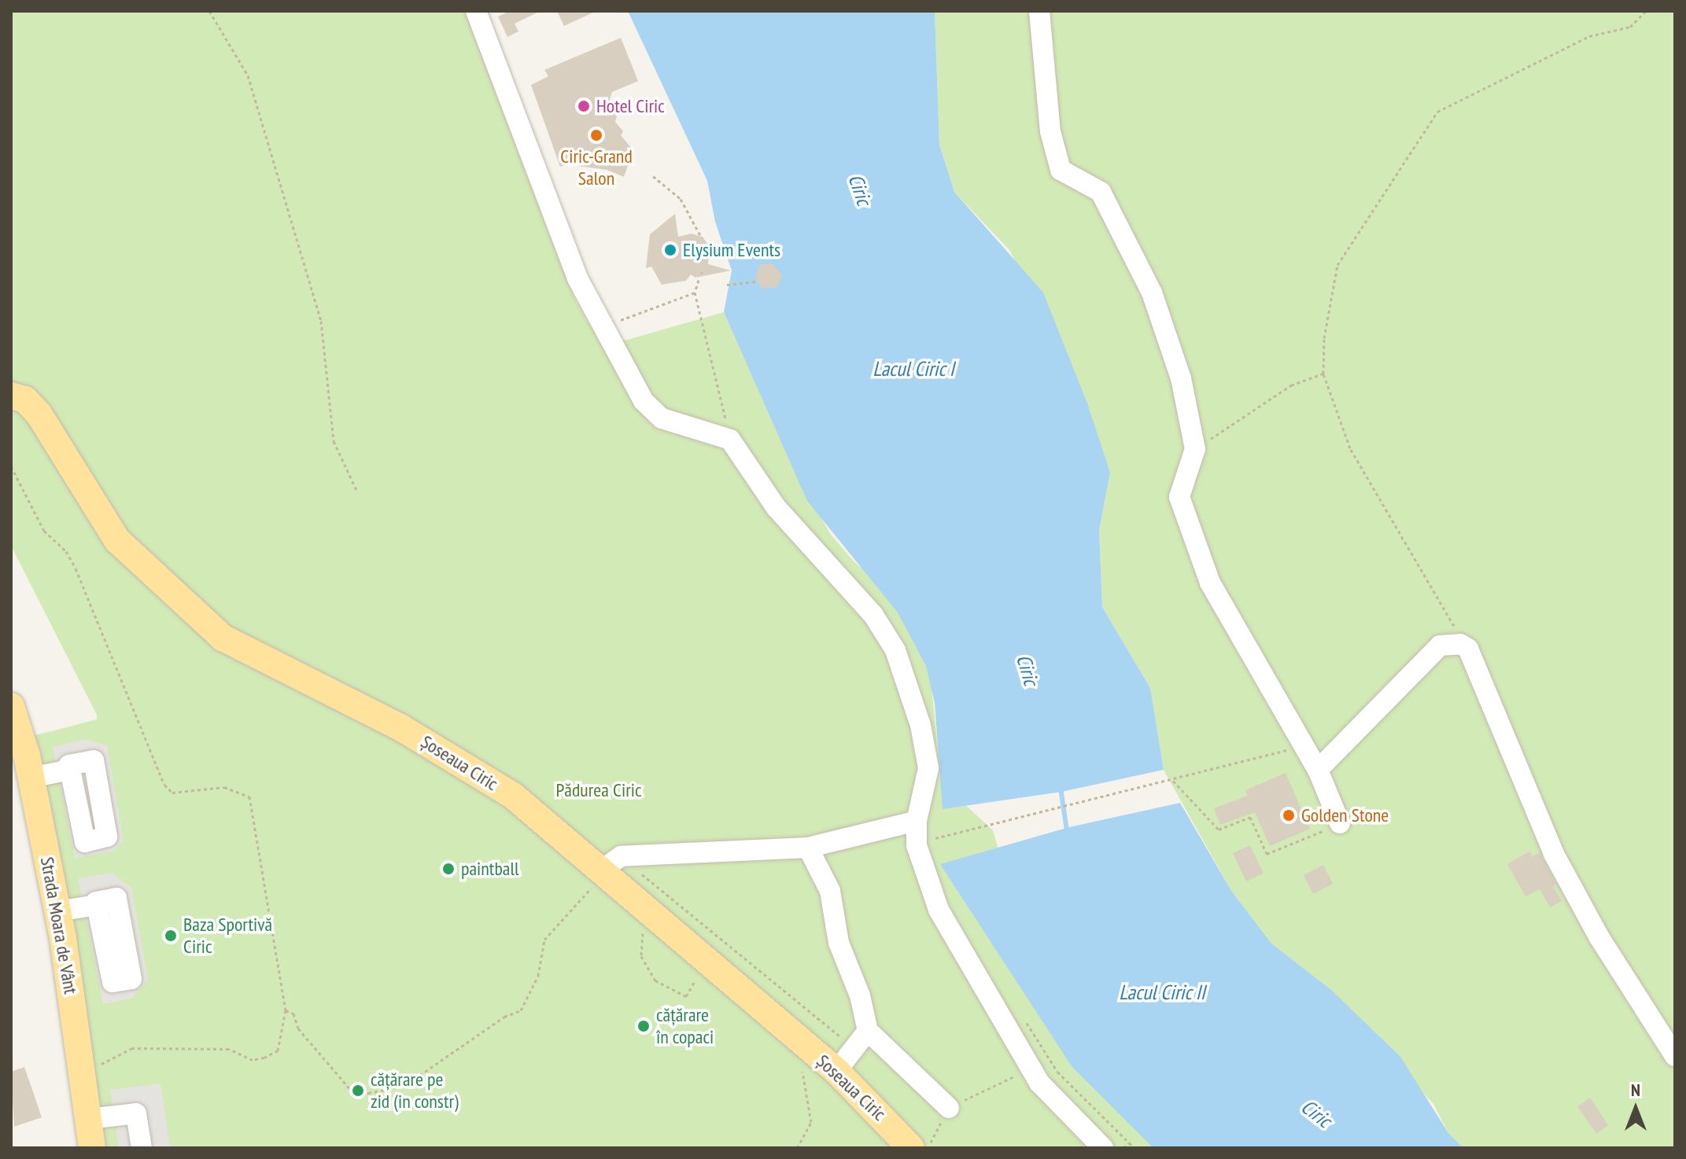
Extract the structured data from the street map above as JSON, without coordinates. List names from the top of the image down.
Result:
{
  "streets": {
    "main road": ["Șoseaua Ciric", "Strada Moara de Vânt"]
  },
  "water": ["Ciric", "Lacul Ciric I", "Lacul Ciric II"],
  "parks": ["Pădurea Ciric"],
  "places": [
    "Hotel Ciric",
    "Ciric-Grand Salon",
    "Elysium Events",
    "Golden Stone",
    "paintball",
    "Baza Sportivă Ciric",
    "cățărare în copaci",
    "cățărare pe zid (in constr)"
  ],
  "north": "top"
}
